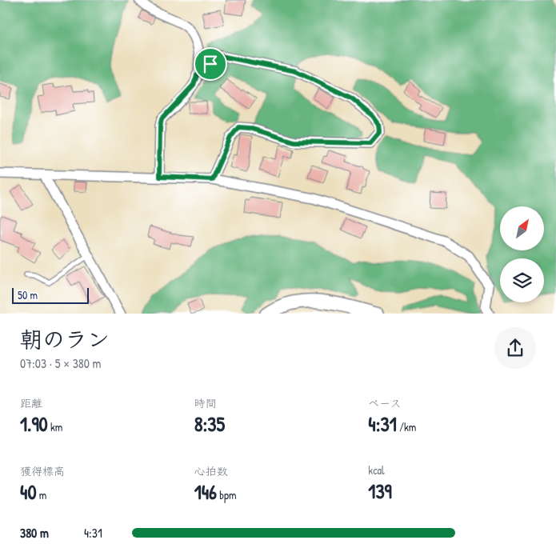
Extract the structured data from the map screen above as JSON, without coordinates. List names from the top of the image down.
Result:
{
  "scale_bar": "50 m",
  "north": "top right",
  "page": {
    "scale": "50 m",
    "heading": ["朝のラン", "07:03 · 5 × 380 m"],
    "stats": [
      ["距離", "1.90 km"],
      ["時間", "8:35"],
      ["ペース", "4:31 /km"],
      ["獲得標高", "40 m"],
      ["心拍数", "146 bpm"],
      ["kcal", "139"]
    ],
    "list": [
      {
        "name": "380 m",
        "note": "4:31"
      }
    ]
  }
}
